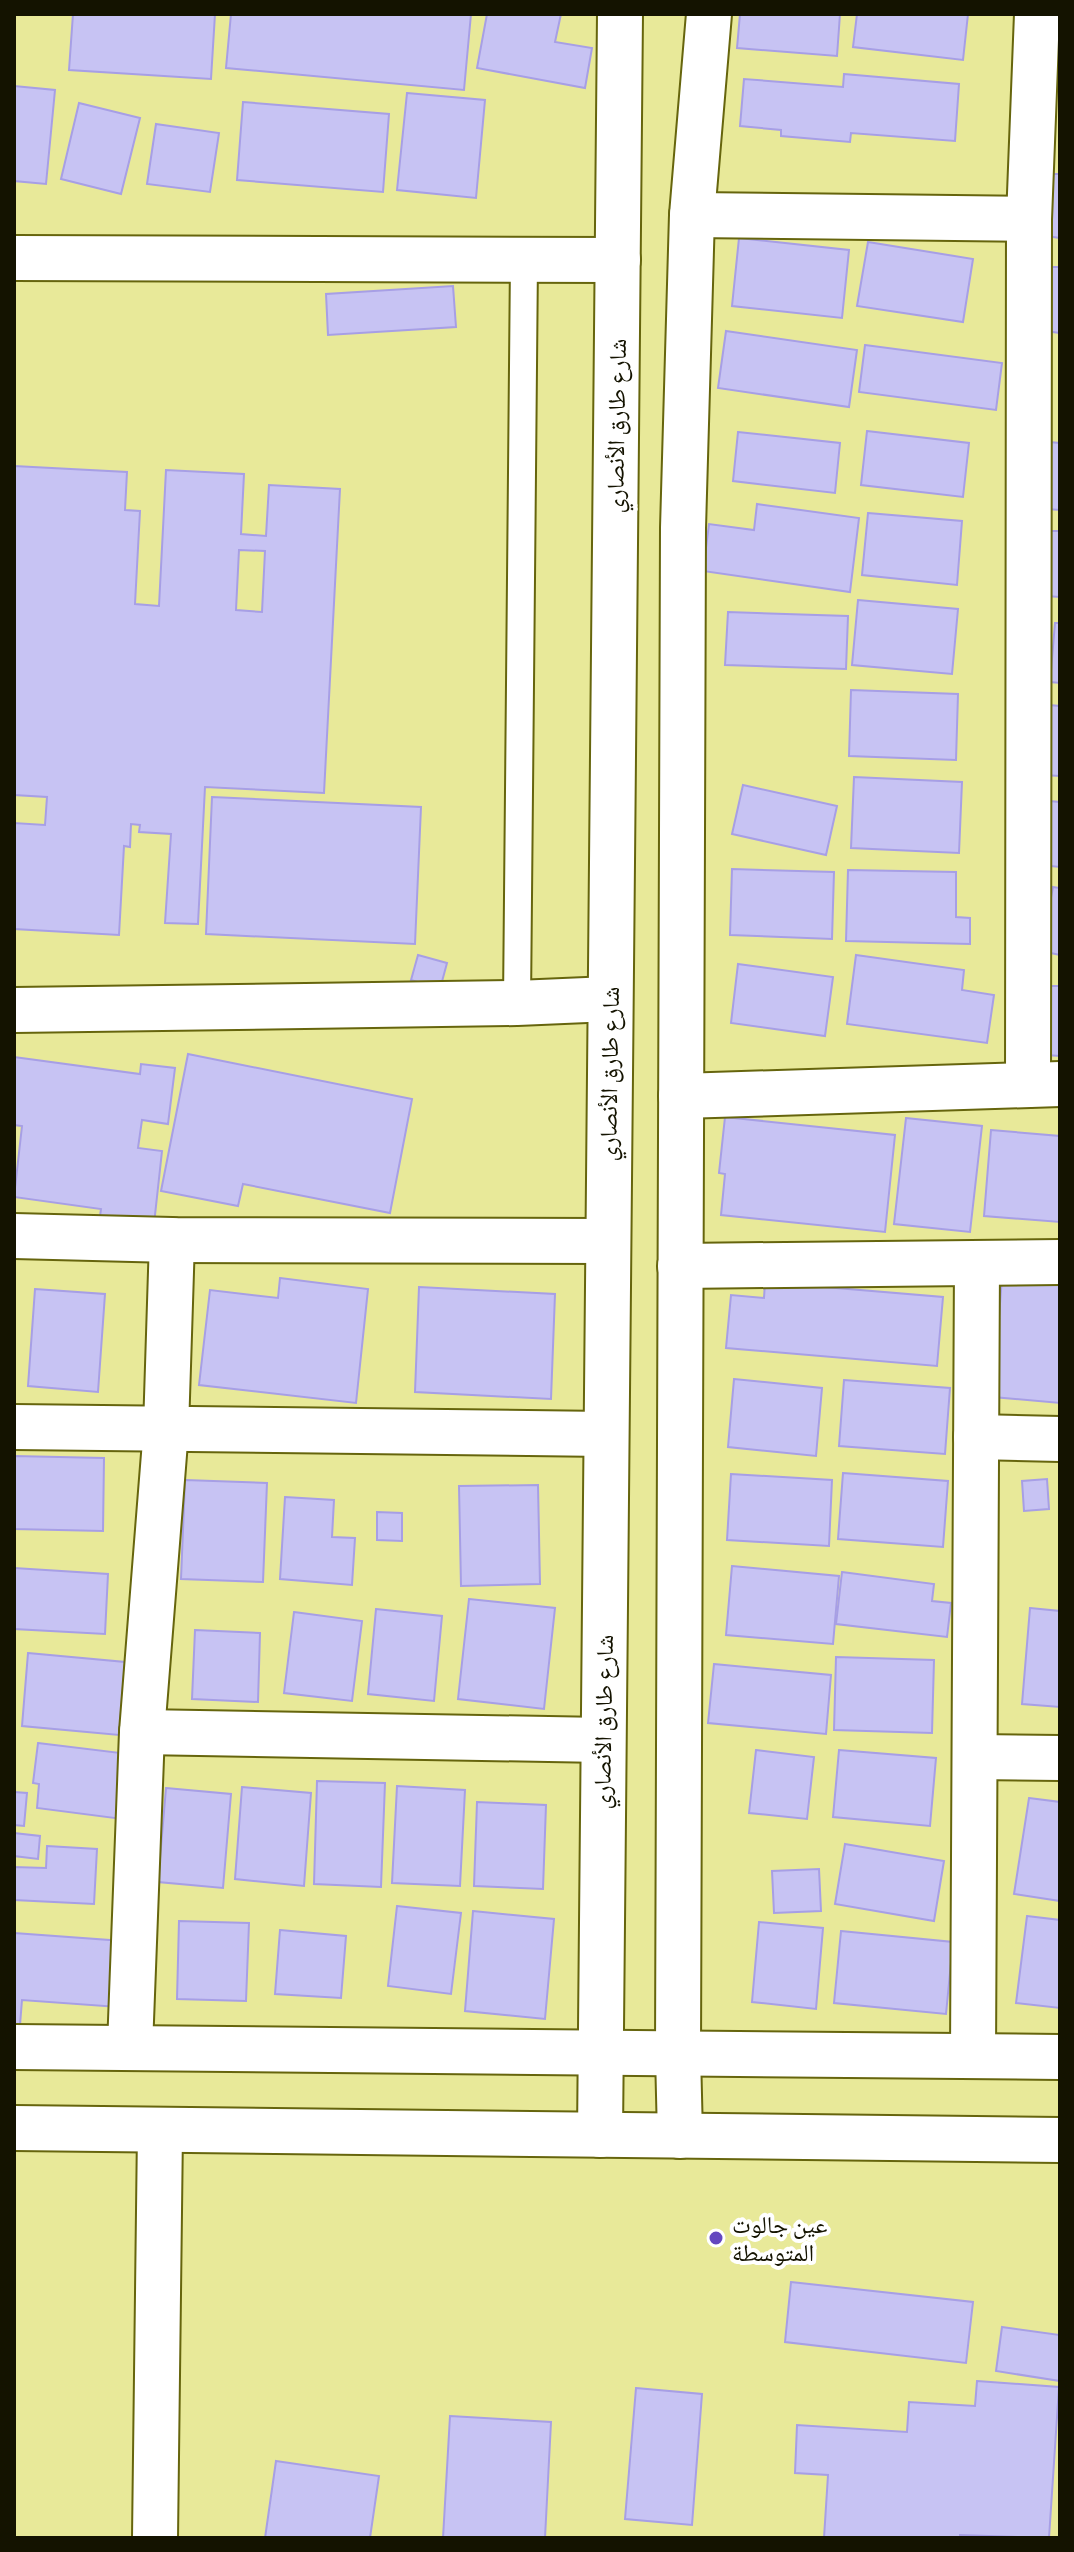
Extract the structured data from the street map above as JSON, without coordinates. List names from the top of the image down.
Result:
{
  "streets": {
    "street": ["شارع طارق الأنصاري"]
  },
  "places": ["عين جالوت المتوسطة"]
}
